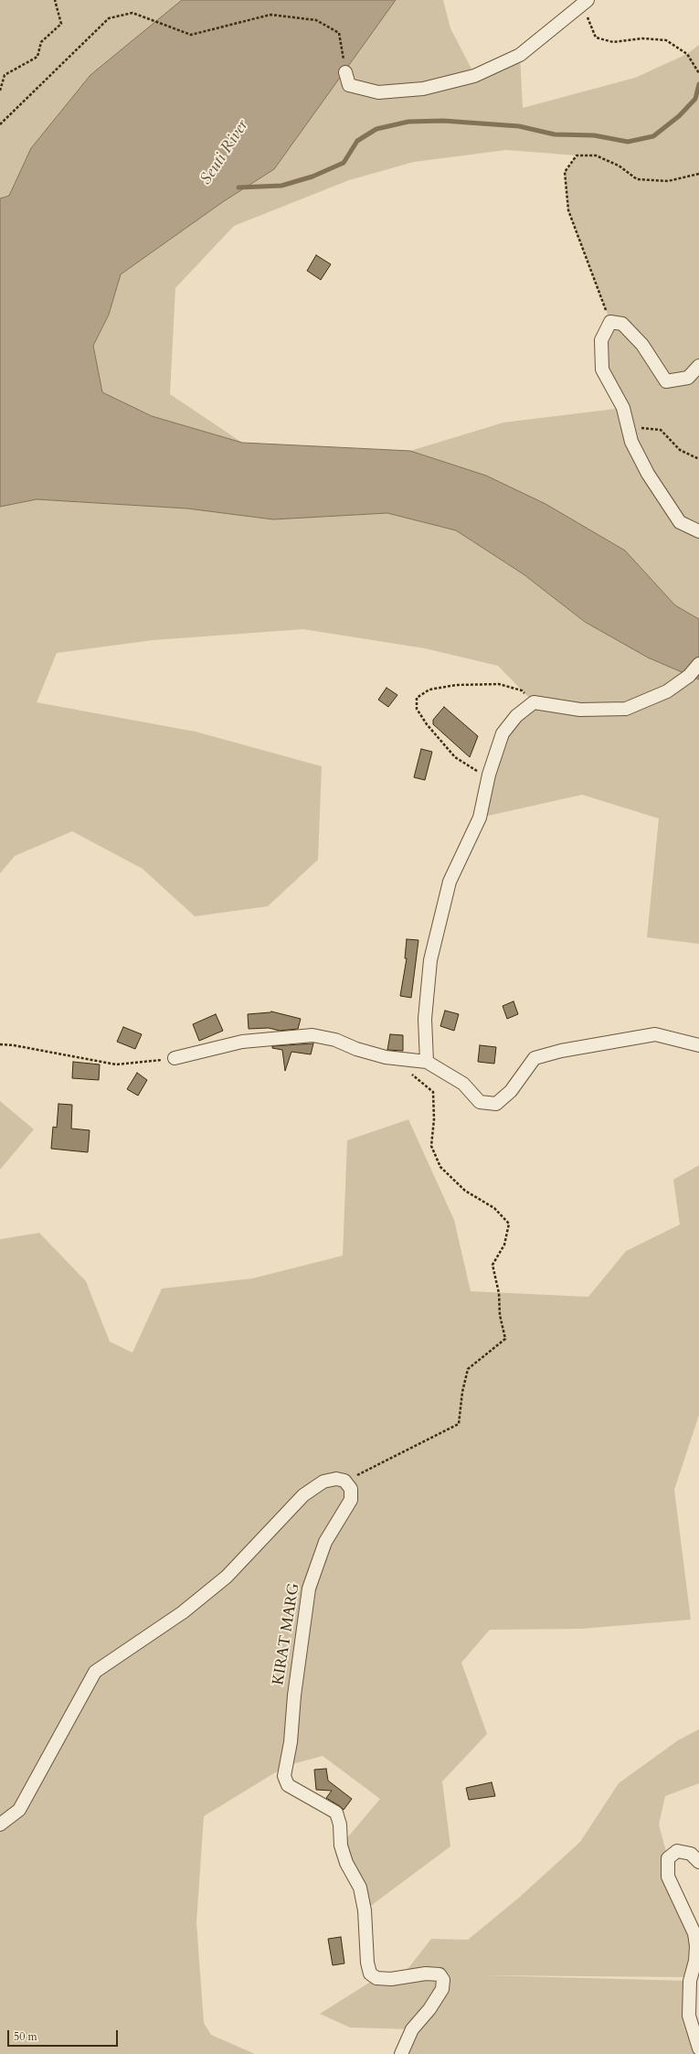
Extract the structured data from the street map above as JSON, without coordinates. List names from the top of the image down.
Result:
{
  "streets": {
    "street": ["KIRAT MARG"]
  },
  "water": ["Seuti River"],
  "scale_bar": "50 m"
}
